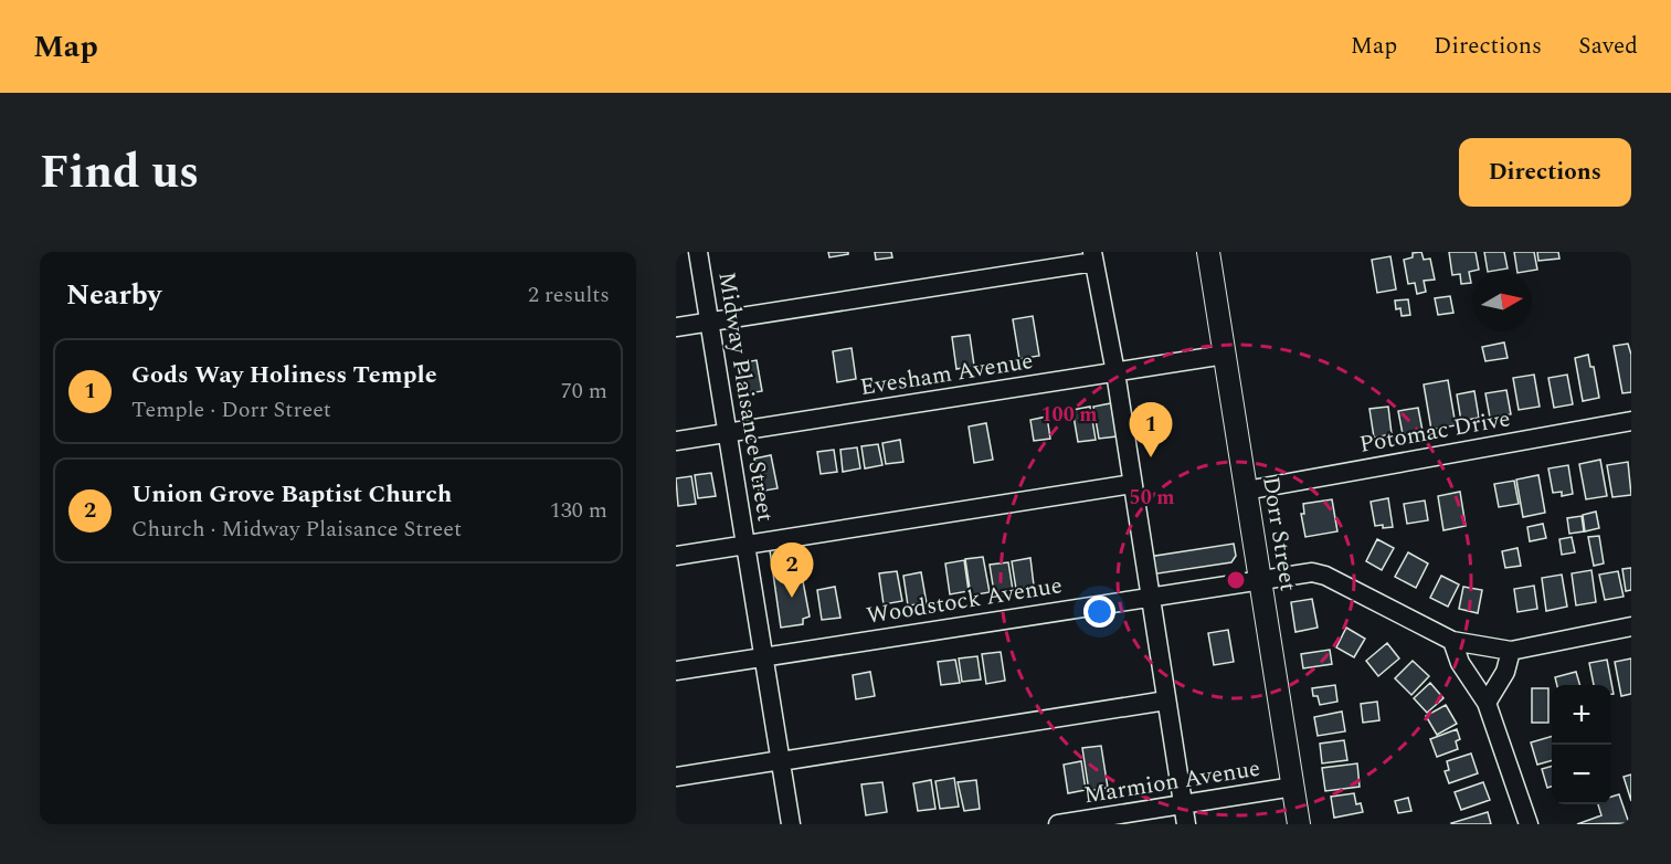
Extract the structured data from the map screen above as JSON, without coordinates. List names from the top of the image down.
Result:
{
  "streets": {
    "main road": ["Dorr Street"],
    "street": [
      "Evesham Avenue",
      "Midway Plaisance Street",
      "Potomac Drive",
      "Woodstock Avenue",
      "Marmion Avenue"
    ]
  },
  "crossings": [
    ["Evesham Avenue", "Midway Plaisance Street"],
    ["Evesham Avenue", "Dorr Street"],
    ["Midway Plaisance Street", "Woodstock Avenue"],
    ["Potomac Drive", "Dorr Street"],
    ["Dorr Street", "Woodstock Avenue"],
    ["Dorr Street", "Marmion Avenue"]
  ],
  "north": "right",
  "page": {
    "header": "Map",
    "nav": ["Map", "Directions", "Saved"],
    "title": "Find us",
    "buttons": "Directions",
    "heading": ["Nearby", "2 results"],
    "list": [
      {
        "mark": "1",
        "name": "Gods Way Holiness Temple",
        "note": "Temple · Dorr Street",
        "value": "70 m"
      },
      {
        "mark": "2",
        "name": "Union Grove Baptist Church",
        "note": "Church · Midway Plaisance Street",
        "value": "130 m"
      }
    ],
    "pins": ["1", "2"],
    "map_buttons": ["+", "−"]
  },
  "rings": ["100 m", "50 m"]
}
